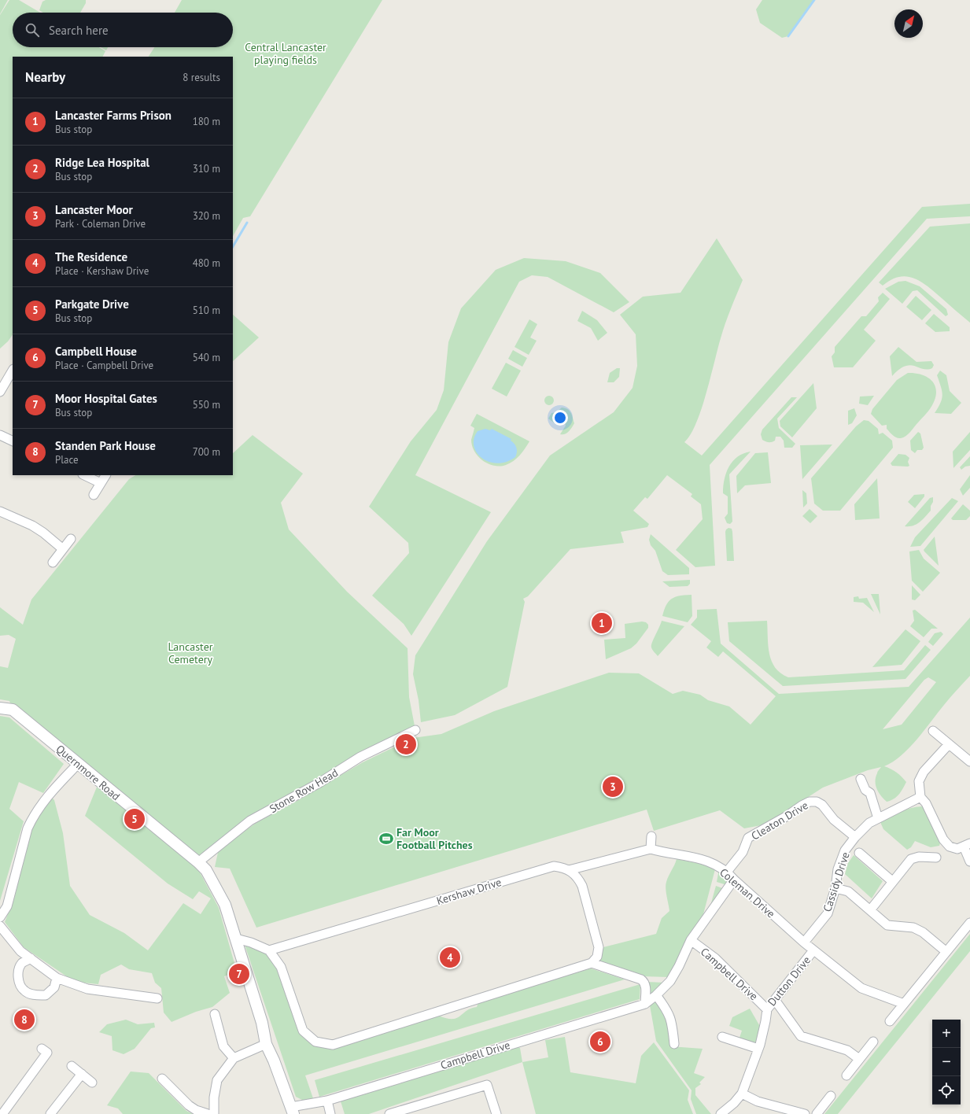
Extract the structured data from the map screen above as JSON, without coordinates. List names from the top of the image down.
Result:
{
  "streets": {
    "street": [
      "Quernmore Road",
      "Stone Row Head",
      "Cleaton Drive",
      "Cassidy Drive",
      "Kershaw Drive",
      "Coleman Drive",
      "Campbell Drive",
      "Dutton Drive"
    ]
  },
  "crossings": [
    ["Quernmore Road", "Stone Row Head"],
    ["Quernmore Road", "Campbell Drive"],
    ["Cleaton Drive", "Cassidy Drive"],
    ["Cleaton Drive", "Coleman Drive"],
    ["Cassidy Drive", "Coleman Drive"],
    ["Kershaw Drive", "Coleman Drive"],
    ["Coleman Drive", "Campbell Drive"],
    ["Coleman Drive", "Dutton Drive"],
    ["Campbell Drive", "Dutton Drive"]
  ],
  "parks": ["Central Lancaster playing fields", "Lancaster Cemetery"],
  "places": {
    "sports": ["Far Moor Football Pitches"]
  },
  "north": "top right",
  "page": {
    "search": "Search here",
    "heading": ["Nearby", "8 results"],
    "list": [
      {
        "mark": "1",
        "name": "Lancaster Farms Prison",
        "note": "Bus stop",
        "value": "180 m"
      },
      {
        "mark": "2",
        "name": "Ridge Lea Hospital",
        "note": "Bus stop",
        "value": "310 m"
      },
      {
        "mark": "3",
        "name": "Lancaster Moor",
        "note": "Park · Coleman Drive",
        "value": "320 m"
      },
      {
        "mark": "4",
        "name": "The Residence",
        "note": "Place · Kershaw Drive",
        "value": "480 m"
      },
      {
        "mark": "5",
        "name": "Parkgate Drive",
        "note": "Bus stop",
        "value": "510 m"
      },
      {
        "mark": "6",
        "name": "Campbell House",
        "note": "Place · Campbell Drive",
        "value": "540 m"
      },
      {
        "mark": "7",
        "name": "Moor Hospital Gates",
        "note": "Bus stop",
        "value": "550 m"
      },
      {
        "mark": "8",
        "name": "Standen Park House",
        "note": "Place",
        "value": "700 m"
      }
    ],
    "pins": [
      "1",
      "2",
      "3",
      "5",
      "4",
      "7",
      "8",
      "6"
    ],
    "map_buttons": ["+", "−"]
  }
}
